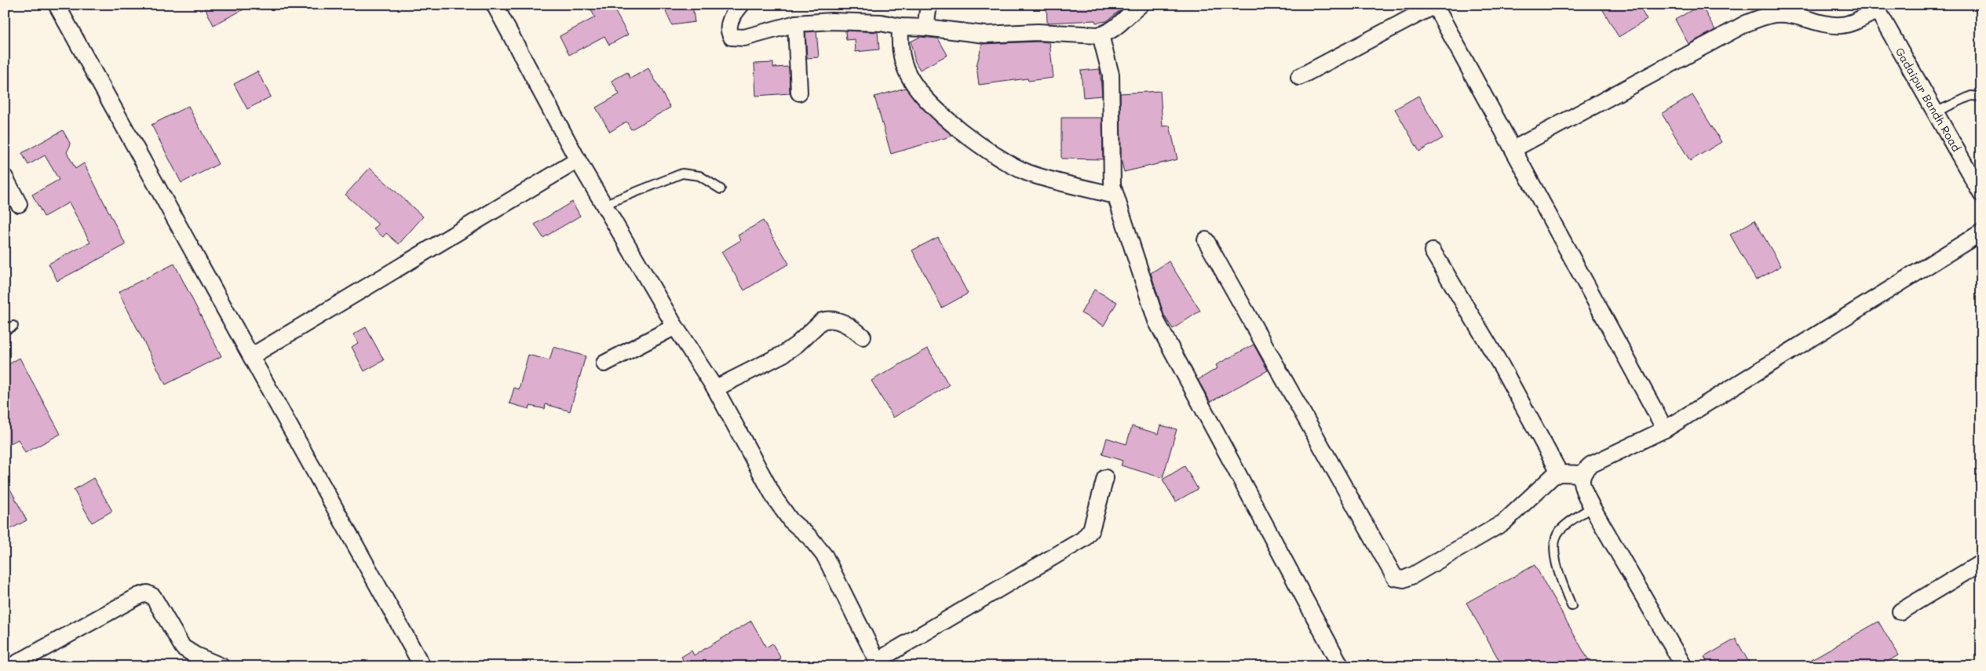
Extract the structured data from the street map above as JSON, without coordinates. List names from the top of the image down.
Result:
{
  "streets": {
    "street": ["Gadaipur Bandh Road"]
  }
}
